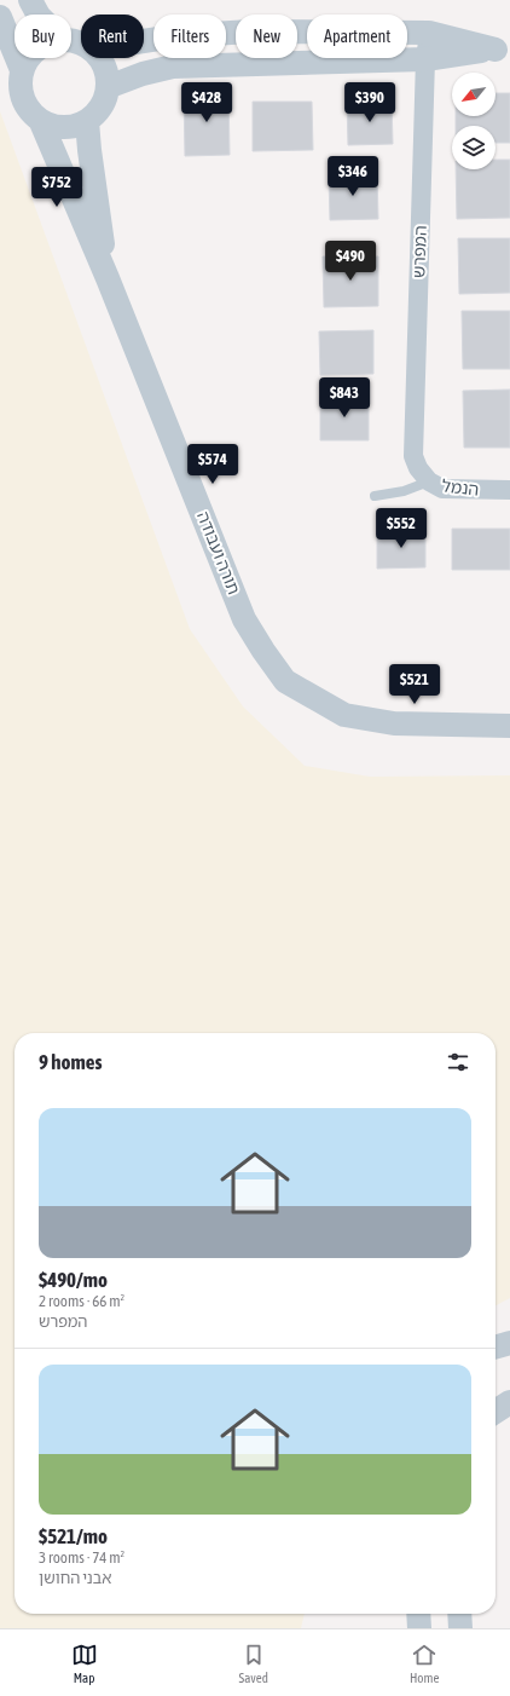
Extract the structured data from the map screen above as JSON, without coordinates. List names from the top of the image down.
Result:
{
  "streets": {
    "street": ["המפרש", "הנמל", "תורה ועבודה"]
  },
  "crossings": [
    ["המפרש", "הנמל"]
  ],
  "north": "bottom left",
  "page": {
    "chip": [
      "Buy",
      "Rent",
      "Filters",
      "New",
      "Apartment"
    ],
    "price": [
      "$428",
      "$390",
      "$346",
      "$752",
      "$490",
      "$843",
      "$574",
      "$552",
      "$521"
    ],
    "heading": "9 homes",
    "list": [
      {
        "name": "$490/mo",
        "note": "2 rooms · 66 m² · המפרש"
      },
      {
        "name": "$521/mo",
        "note": "3 rooms · 74 m² · אבני החושן"
      }
    ],
    "tabs": ["Map", "Saved", "Home"]
  }
}
